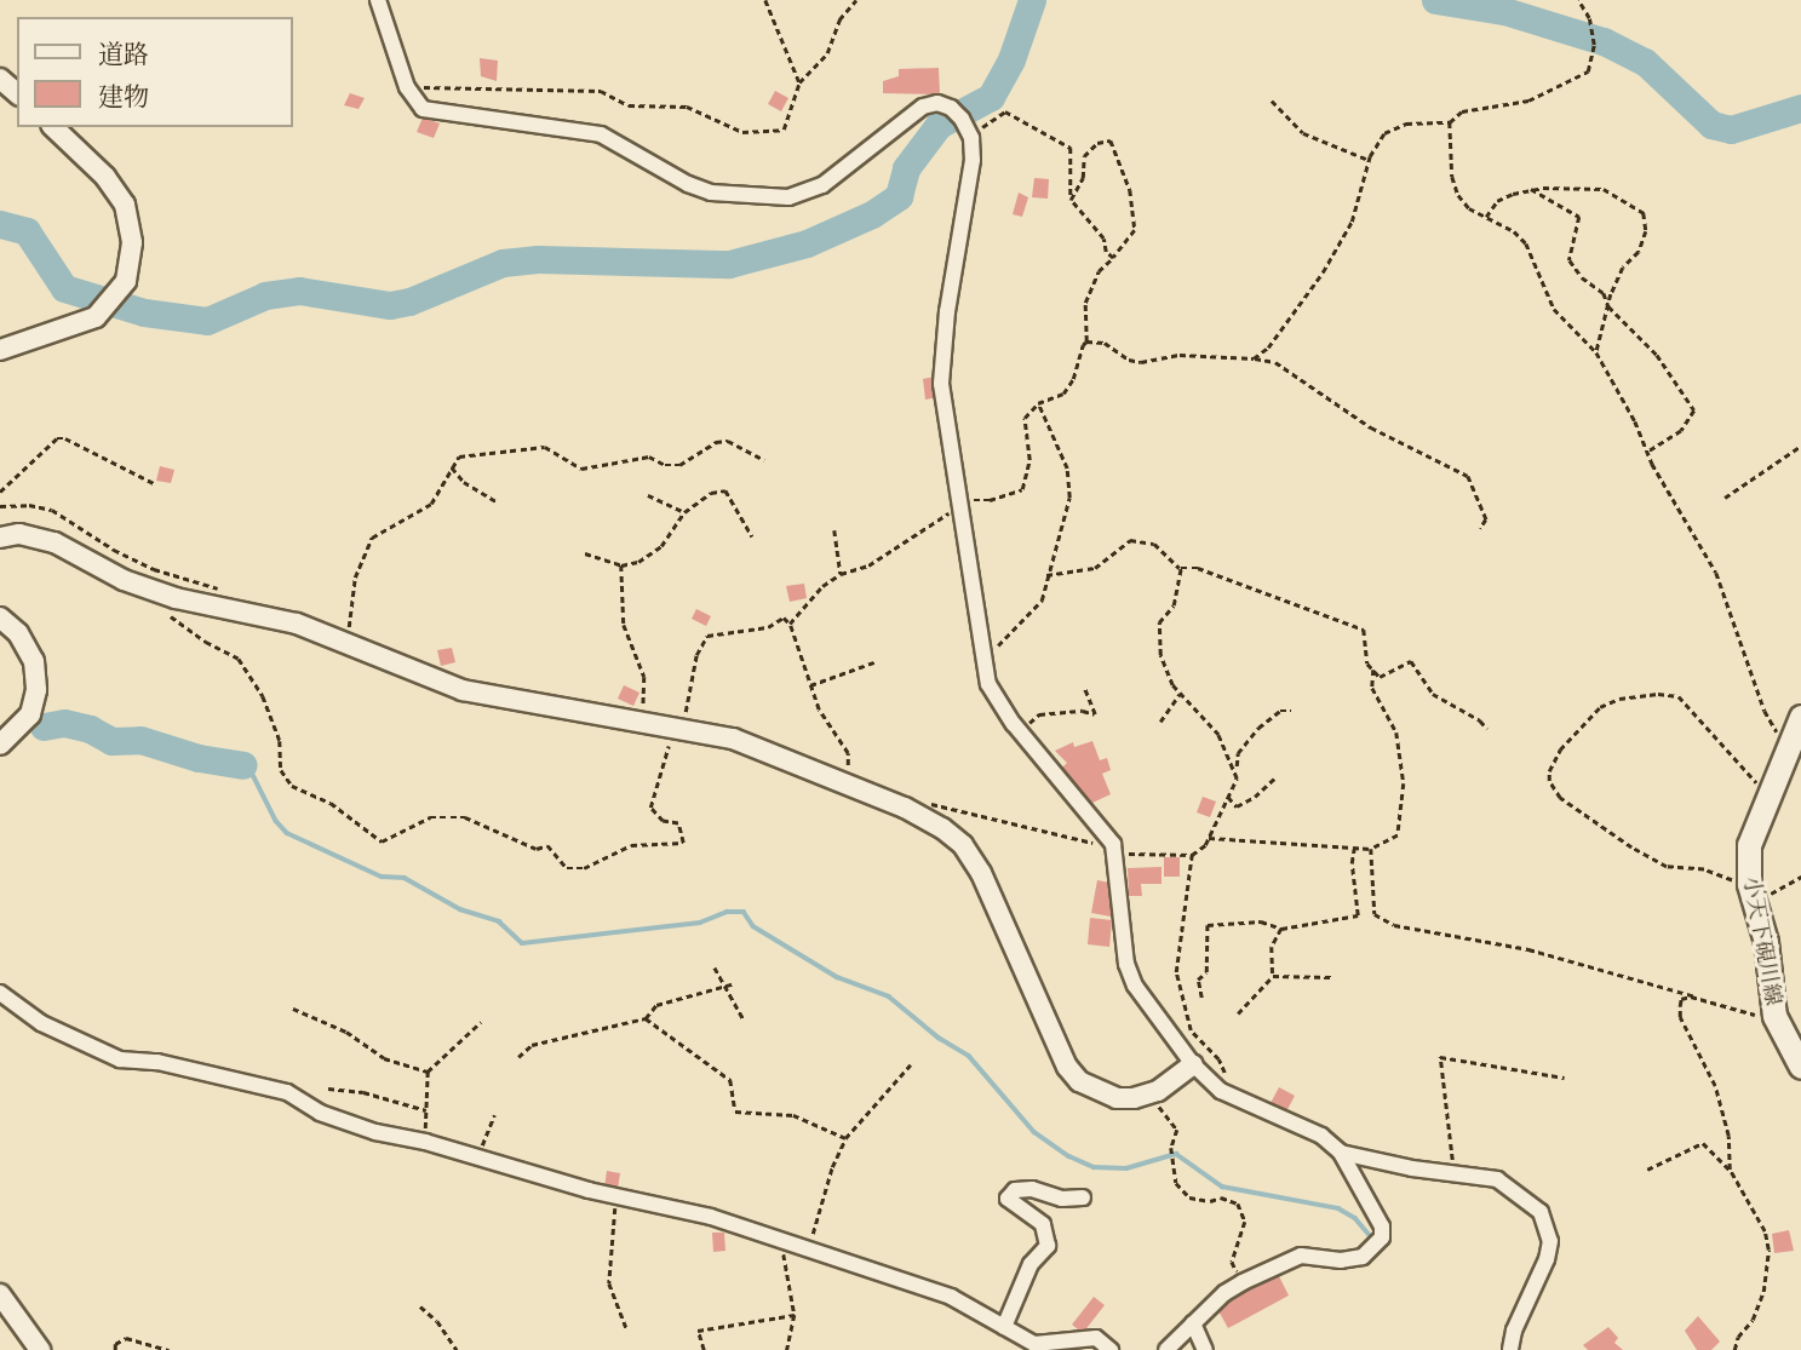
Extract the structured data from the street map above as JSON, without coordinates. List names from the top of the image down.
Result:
{
  "streets": {
    "main road": ["小天下硯川線"]
  },
  "legend": ["道路", "建物"]
}
